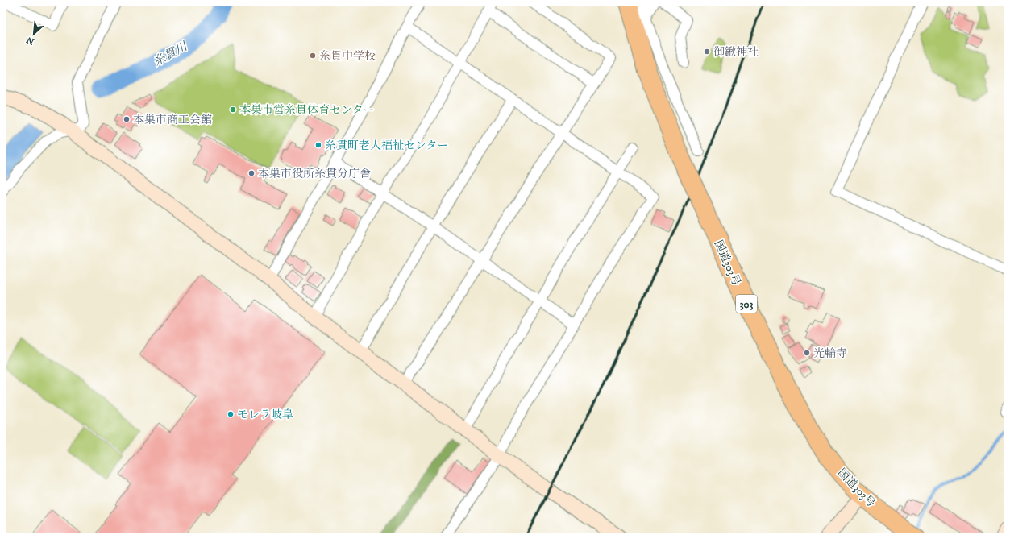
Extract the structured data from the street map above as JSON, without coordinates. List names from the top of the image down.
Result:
{
  "streets": {
    "highway": ["国道303号", "303"]
  },
  "water": ["糸貫川"],
  "places": [
    "御鍬神社",
    "糸貫中学校",
    "本巣市営糸貫体育センター",
    "本巣市商工会館",
    "糸貫町老人福祉センター",
    "本巣市役所糸貫分庁舎",
    "光輪寺",
    "モレラ岐阜"
  ],
  "north": "bottom left"
}
